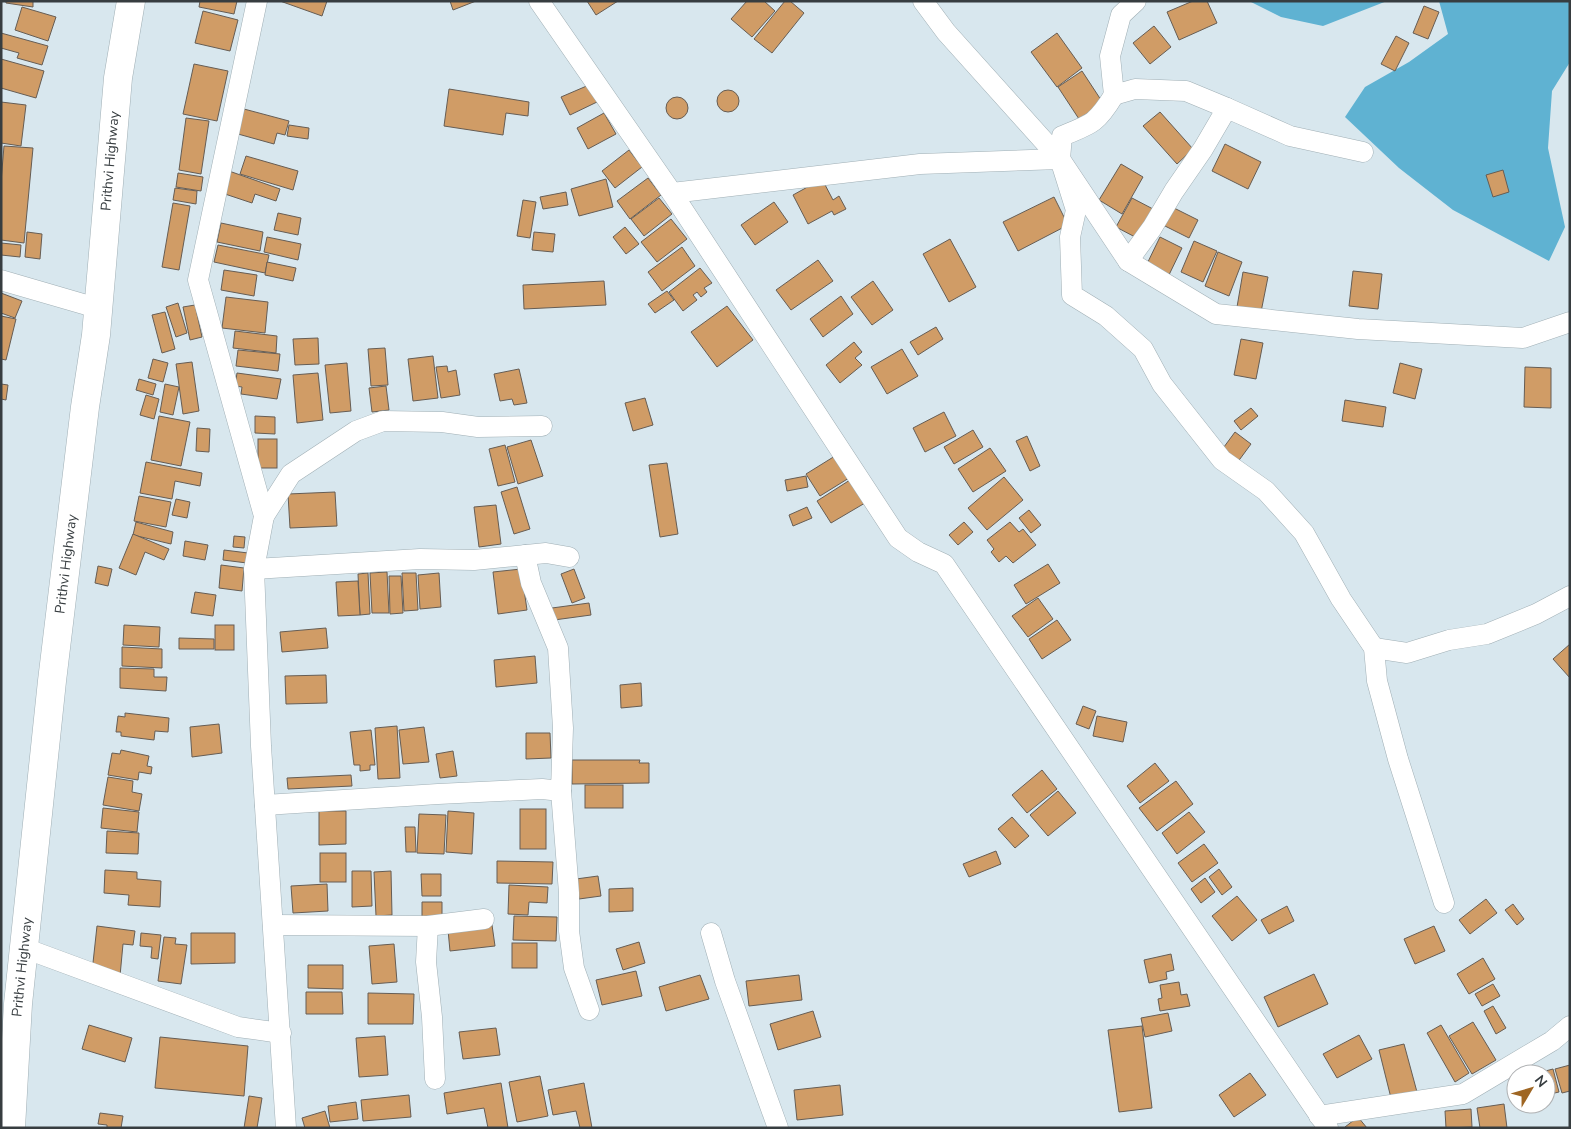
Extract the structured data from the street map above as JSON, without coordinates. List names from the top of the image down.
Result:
{
  "streets": {
    "highway": ["Prithvi Highway"]
  },
  "north": "top right"
}
